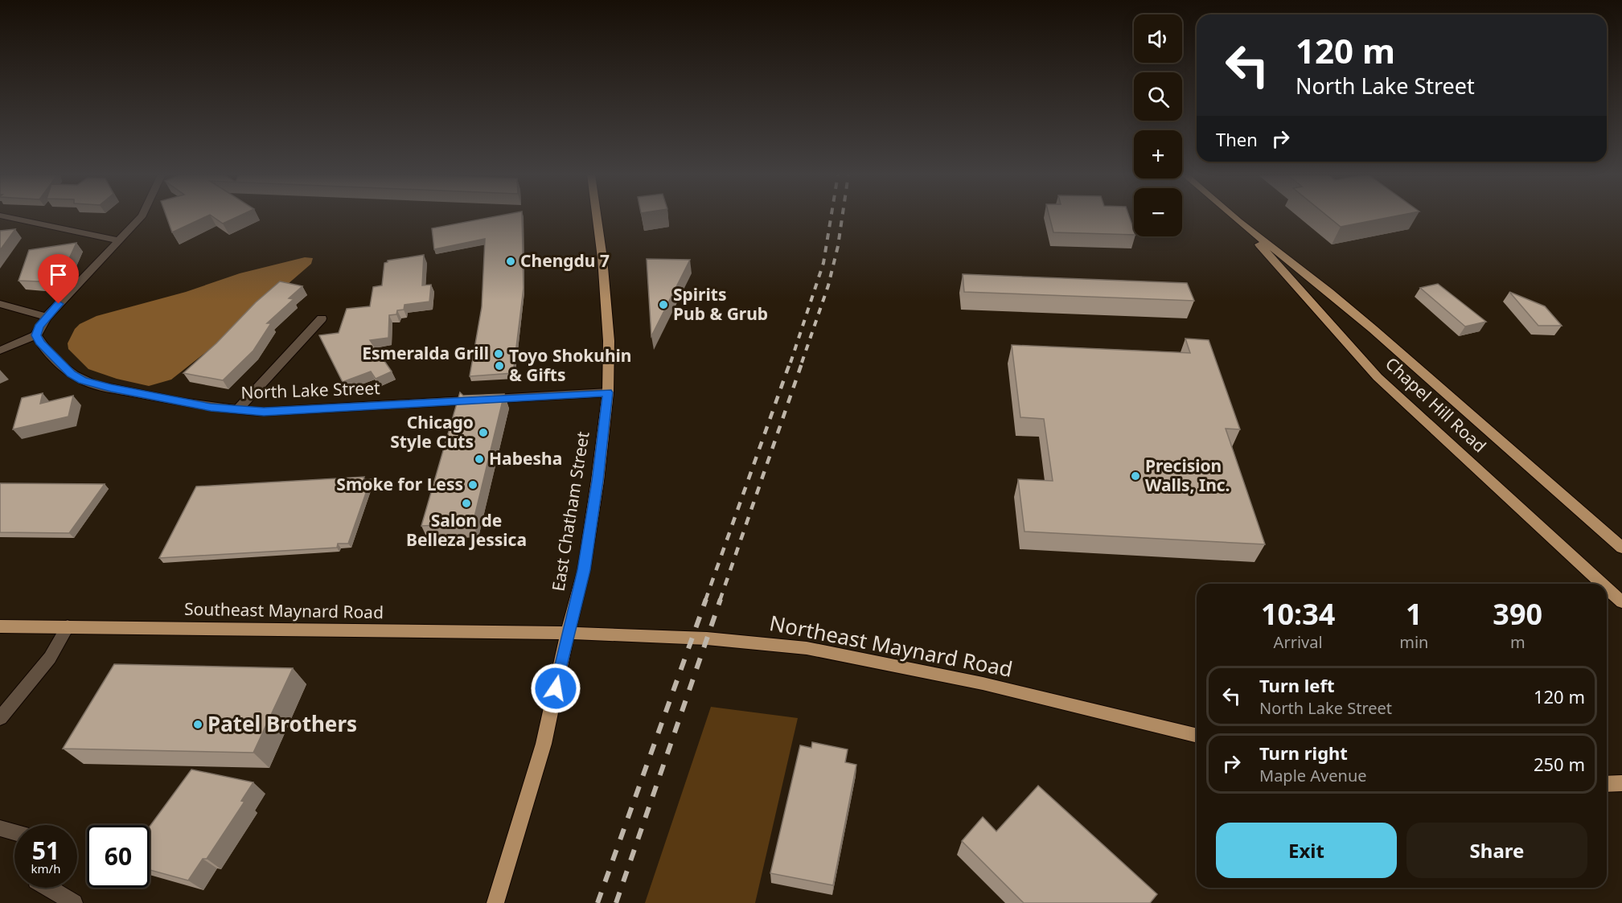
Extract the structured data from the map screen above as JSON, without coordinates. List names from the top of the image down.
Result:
{
  "streets": {
    "main road": [
      "Chapel Hill Road",
      "East Chatham Street",
      "Southeast Maynard Road",
      "Northeast Maynard Road"
    ],
    "street": ["North Lake Street"]
  },
  "crossings": [
    ["North Lake Street", "East Chatham Street"],
    ["East Chatham Street", "Southeast Maynard Road"],
    ["East Chatham Street", "Northeast Maynard Road"],
    ["Southeast Maynard Road", "Northeast Maynard Road"]
  ],
  "places": [
    "Chengdu 7",
    "Spirits Pub & Grub",
    "Esmeralda Grill",
    "Toyo Shokuhin & Gifts",
    "Chicago Style Cuts",
    "Habesha",
    "Precision Walls, Inc.",
    "Smoke for Less",
    "Salon de Belleza Jessica",
    "Patel Brothers"
  ],
  "page": {
    "map_buttons": ["+", "−"],
    "turn": ["120 m", "North Lake Street"],
    "then": "Then",
    "eta": [
      "10:34",
      "Arrival",
      "1",
      "min",
      "390",
      "m"
    ],
    "list": [
      {
        "name": "Turn left",
        "note": "North Lake Street",
        "value": "120 m"
      },
      {
        "name": "Turn right",
        "note": "Maple Avenue",
        "value": "250 m"
      }
    ],
    "buttons": ["Exit", "Share"],
    "speed": "51 km/h",
    "limit": "60"
  }
}
